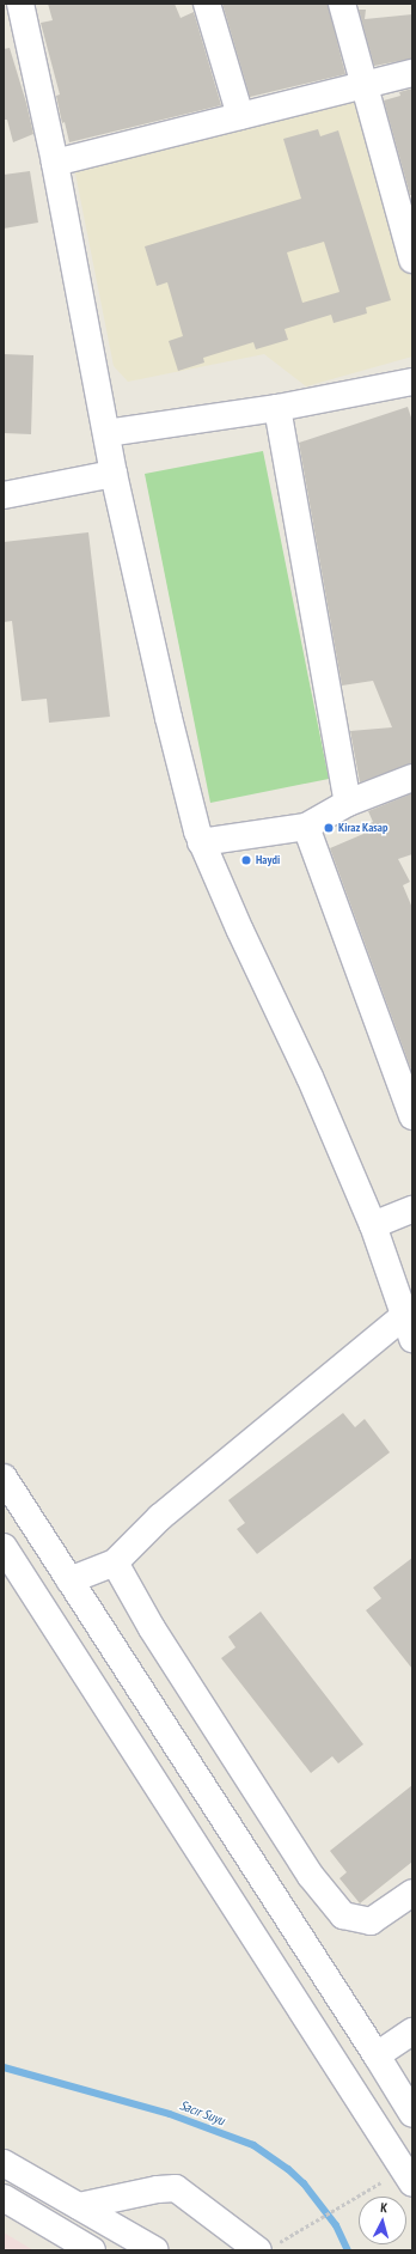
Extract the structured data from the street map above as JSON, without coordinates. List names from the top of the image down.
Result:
{
  "water": ["Sacır Suyu"],
  "places": ["Kiraz Kasap", "Haydi"],
  "north": "top"
}
